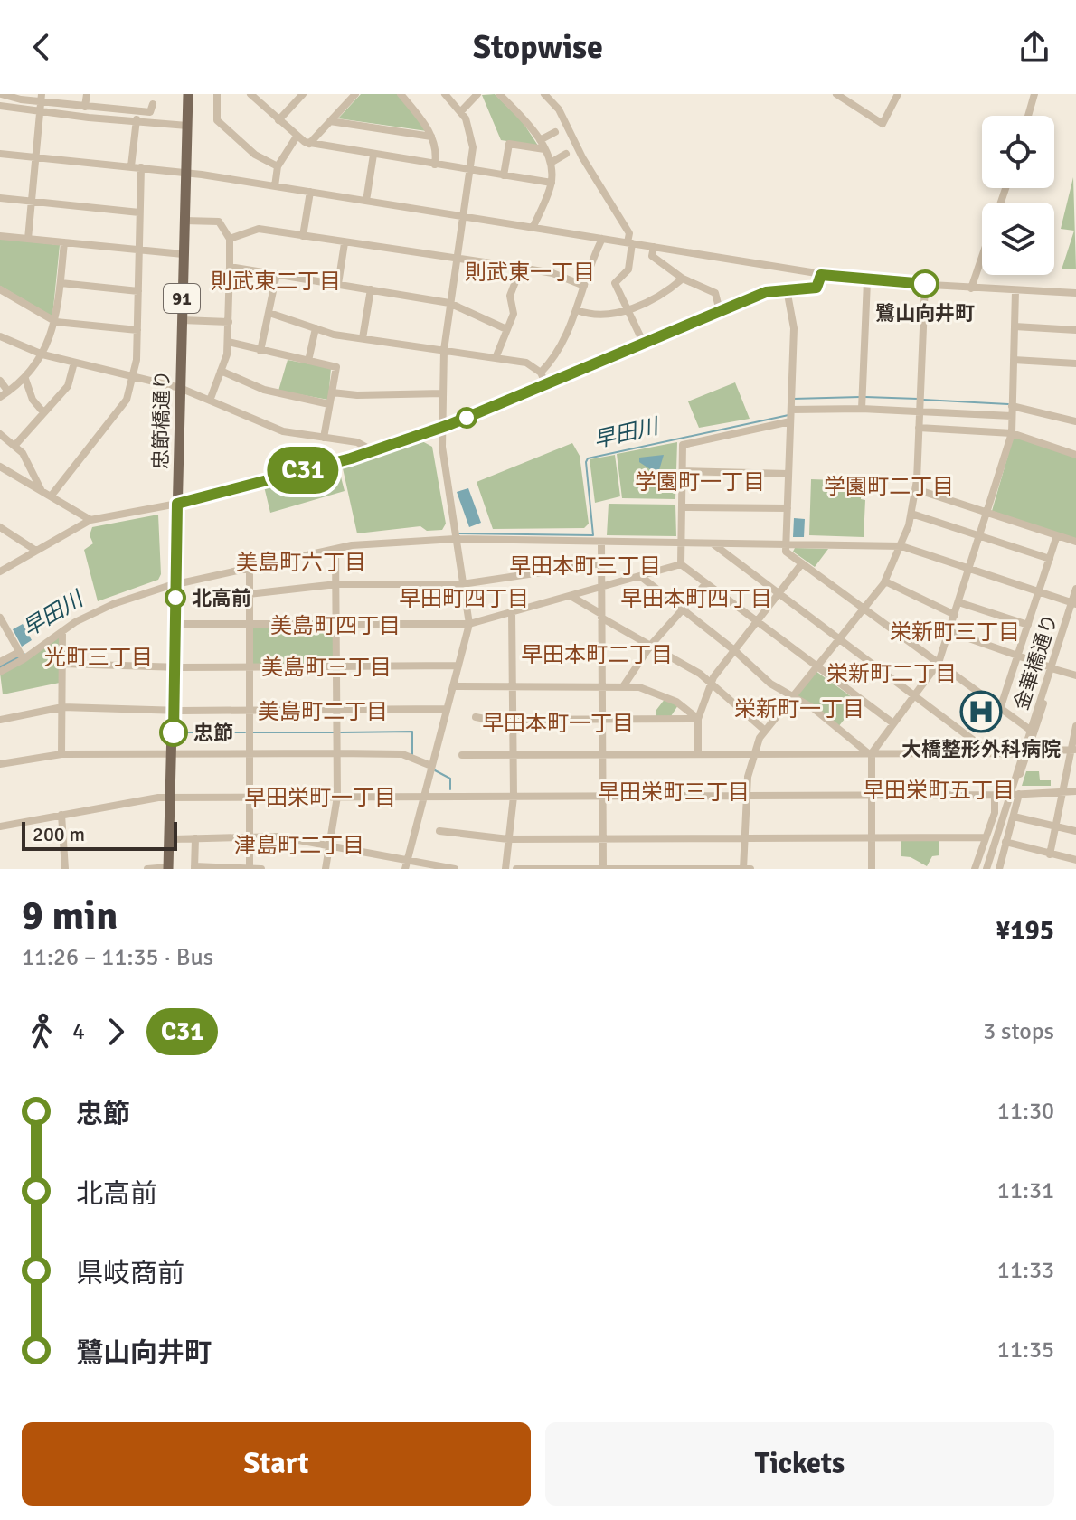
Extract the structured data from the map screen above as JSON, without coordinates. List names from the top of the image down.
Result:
{
  "streets": {
    "main road": ["91", "忠節橋通り"],
    "street": ["金華橋通り"]
  },
  "districts": [
    "則武東一丁目",
    "則武東二丁目",
    "学園町一丁目",
    "学園町二丁目",
    "美島町六丁目",
    "早田本町三丁目",
    "早田町四丁目",
    "早田本町四丁目",
    "美島町四丁目",
    "栄新町三丁目",
    "早田本町二丁目",
    "光町三丁目",
    "美島町三丁目",
    "栄新町二丁目",
    "栄新町一丁目",
    "美島町二丁目",
    "早田本町一丁目",
    "早田栄町五丁目",
    "早田栄町三丁目",
    "早田栄町一丁目",
    "津島町二丁目"
  ],
  "water": ["早田川"],
  "places": {
    "other": ["鷺山向井町", "北高前", "忠節"],
    "hospital": ["大橋整形外科病院"]
  },
  "lines": ["bus line C31"],
  "scale_bar": "200 m",
  "page": {
    "header": "Stopwise",
    "on_map": "C31",
    "scale": "200 m",
    "heading": ["9 min", "11:26 – 11:35 · Bus", "¥195"],
    "legs": ["4", "C31", "3 stops"],
    "list": [
      {
        "name": "忠節",
        "value": "11:30"
      },
      {
        "name": "北高前",
        "value": "11:31"
      },
      {
        "name": "県岐商前",
        "value": "11:33"
      },
      {
        "name": "鷺山向井町",
        "value": "11:35"
      }
    ],
    "buttons": ["Start", "Tickets"]
  }
}
